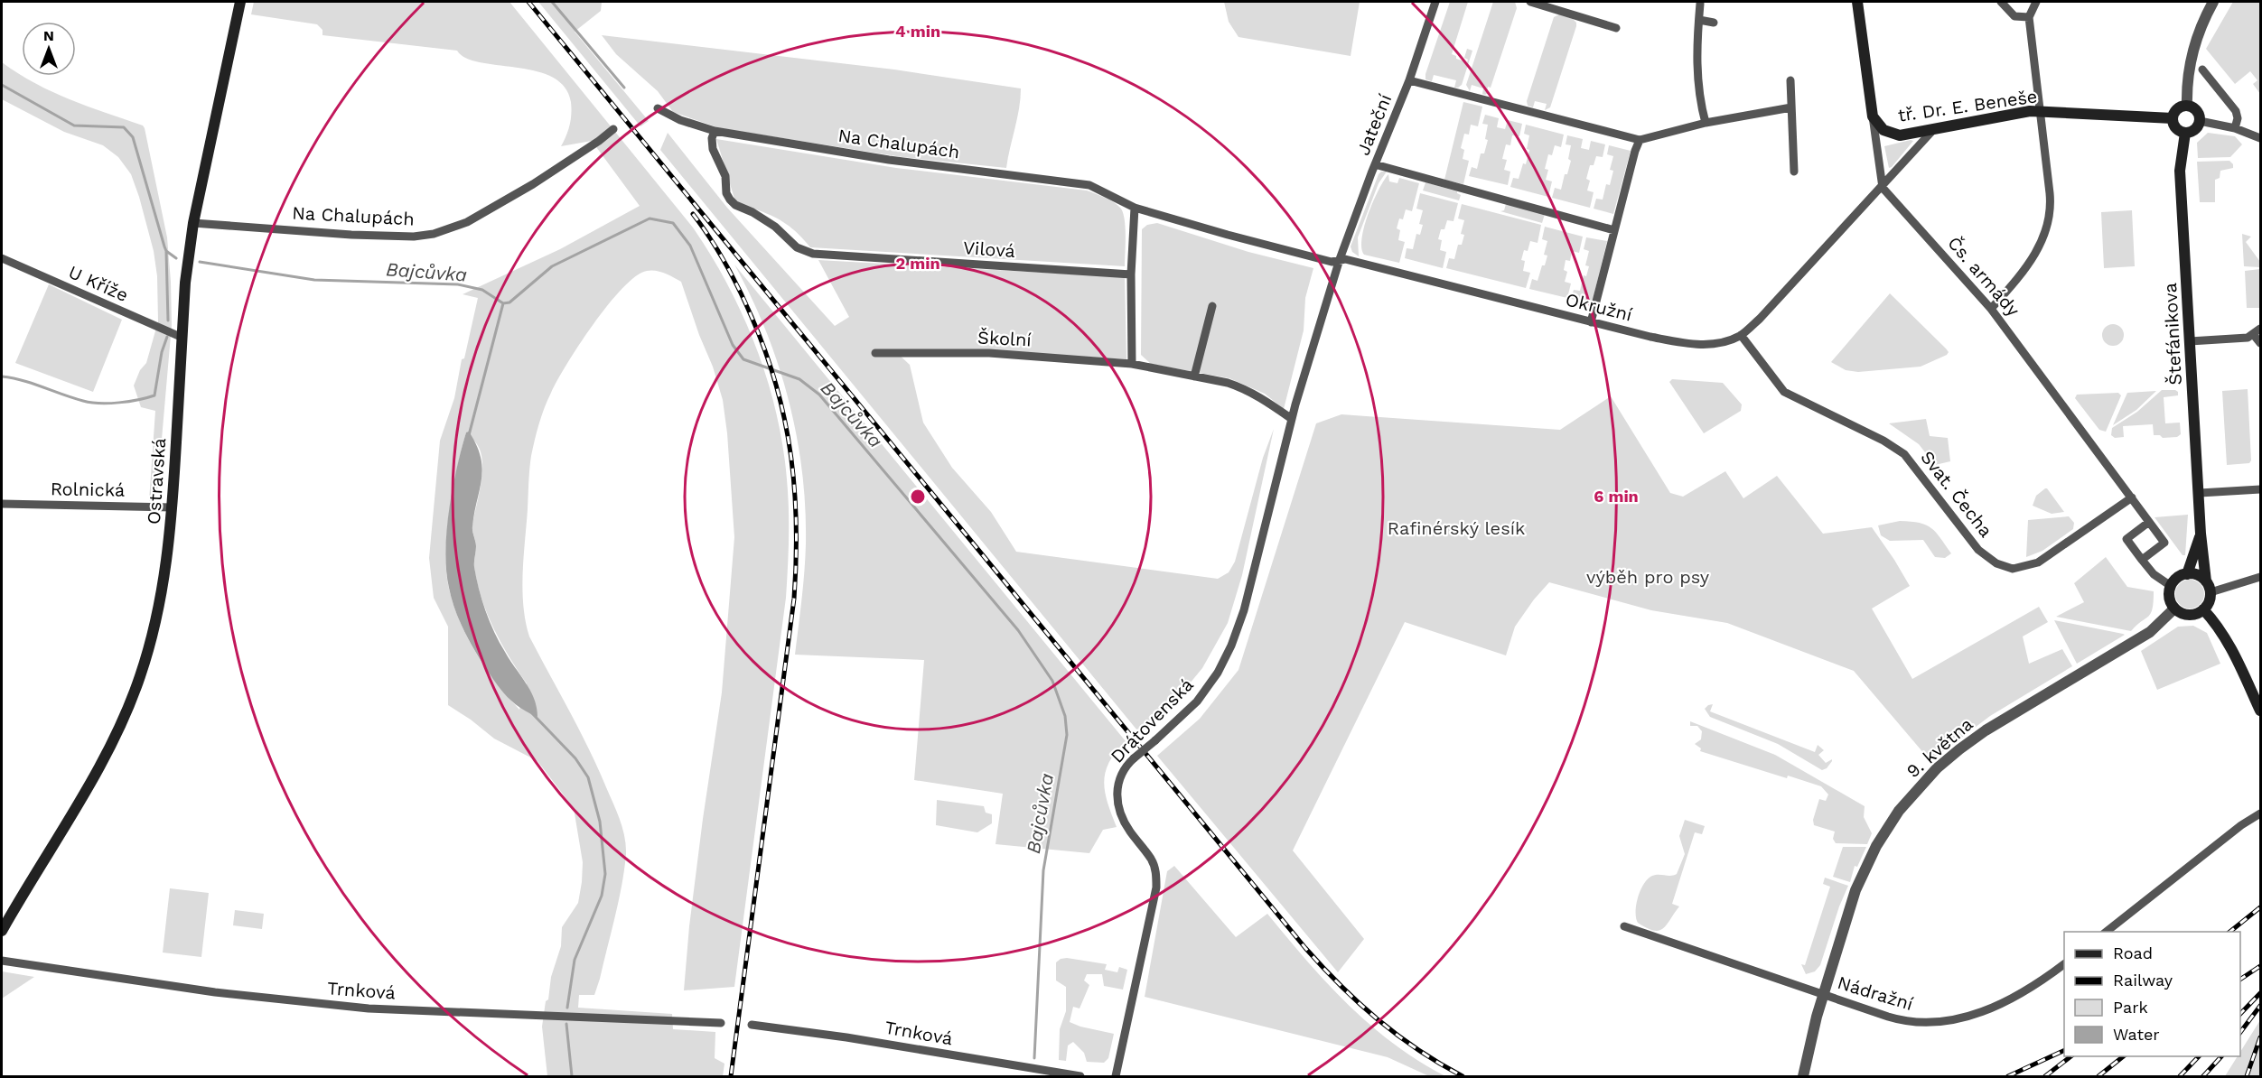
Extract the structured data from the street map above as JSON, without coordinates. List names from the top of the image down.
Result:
{
  "streets": {
    "main road": ["tř. Dr. E. Beneše", "Štefánikova", "Ostravská"],
    "street": [
      "Jateční",
      "Na Chalupách",
      "Vilová",
      "Čs. armády",
      "U Kříže",
      "Okružní",
      "Školní",
      "Rolnická",
      "Svat. Čecha",
      "Drátovenská",
      "9. května",
      "Trnková",
      "Nádražní"
    ]
  },
  "crossings": [
    ["tř. Dr. E. Beneše", "Okružní"],
    ["tř. Dr. E. Beneše", "Štefánikova"],
    ["Jateční", "Na Chalupách"],
    ["Jateční", "Okružní"],
    ["Na Chalupách", "Vilová"],
    ["Na Chalupách", "Okružní"],
    ["Na Chalupách", "Ostravská"],
    ["Čs. armády", "Okružní"],
    ["Čs. armády", "Svat. Čecha"],
    ["U Kříže", "Ostravská"],
    ["Okružní", "Svat. Čecha"],
    ["Štefánikova", "9. května"],
    ["Školní", "Drátovenská"],
    ["Ostravská", "Rolnická"],
    ["9. května", "Nádražní"]
  ],
  "water": ["Bajcůvka"],
  "parks": ["Rafinérský lesík", "výběh pro psy"],
  "legend": [
    "Road",
    "Railway",
    "Park",
    "Water"
  ],
  "north": "top",
  "rings": ["4 min", "2 min", "6 min"]
}
